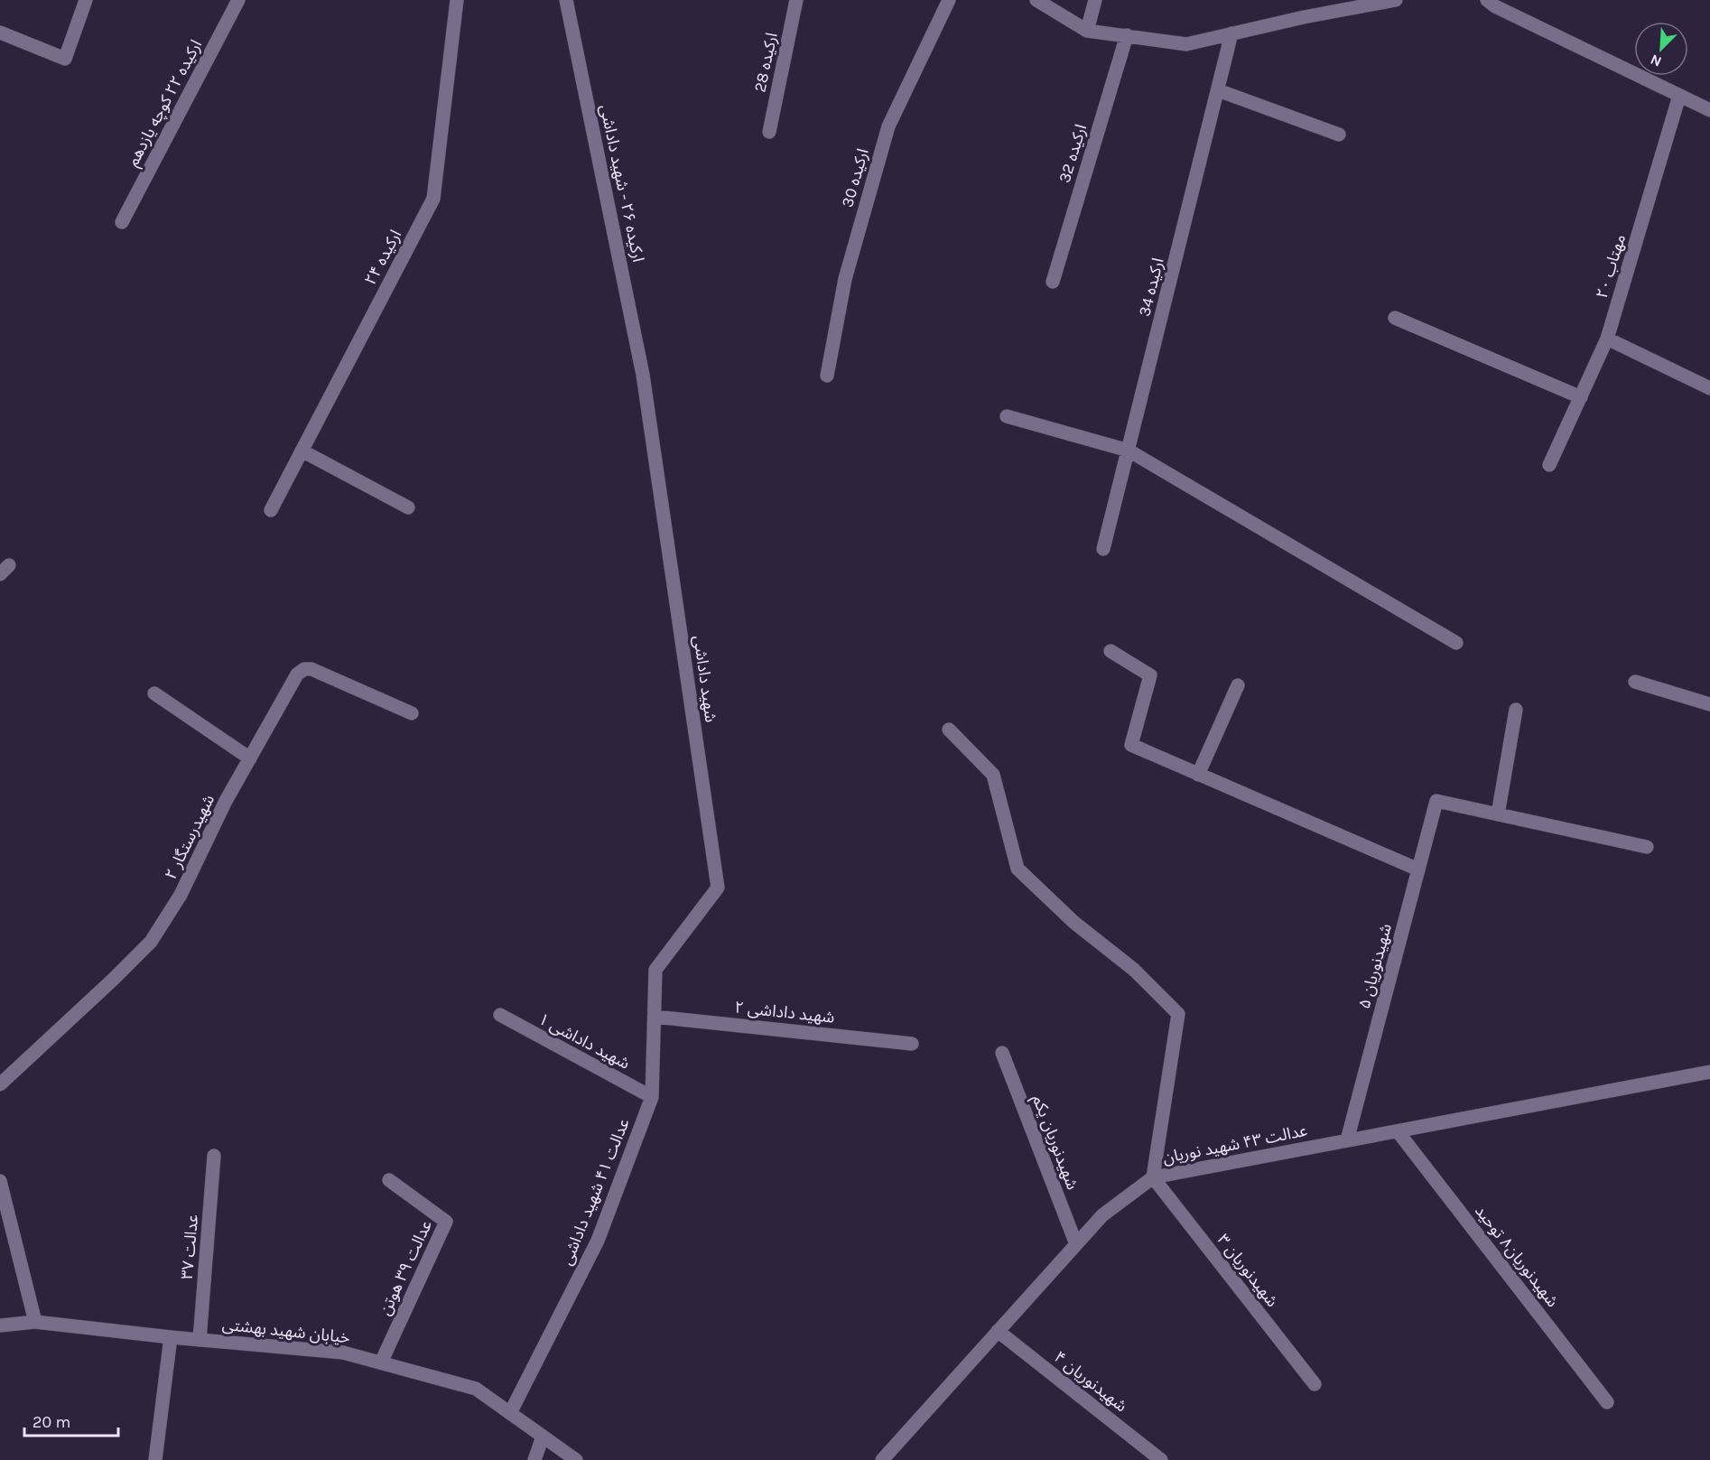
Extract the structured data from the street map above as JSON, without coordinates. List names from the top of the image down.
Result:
{
  "streets": {
    "street": [
      "ارکیده 28",
      "ارکیده ۲۲ کوچه یازدهم",
      "ارکیده 32",
      "ارکیده 30",
      "ارکیده ۲۶ - شهید داداشی",
      "ارکیده ۲۴",
      "مهتاب ۲۰",
      "ارکیده 34",
      "شهید داداشی",
      "شهیدرستگار ۲",
      "شهیدنوریان ۵",
      "شهید داداشی ۲",
      "شهید داداشی ۱",
      "شهیدنوریان یکم",
      "عدالت ۴۳ شهید نوریان",
      "عدالت ۴۱ شهید داداشی",
      "عدالت ۳۷",
      "شهیدنوریان۸ توحید",
      "عدالت ۳۹ هوتن",
      "شهیدنوریان ۳",
      "خیابان شهید بهشتی",
      "شهیدنوریان ۴"
    ]
  },
  "crossings": [
    ["ارکیده ۲۶ - شهید داداشی", "شهید داداشی"],
    ["شهید داداشی", "عدالت ۴۱ شهید داداشی"],
    ["شهیدنوریان ۵", "عدالت ۴۳ شهید نوریان"],
    ["شهید داداشی ۲", "عدالت ۴۱ شهید داداشی"],
    ["شهید داداشی ۱", "عدالت ۴۱ شهید داداشی"],
    ["شهیدنوریان یکم", "عدالت ۴۳ شهید نوریان"],
    ["عدالت ۴۳ شهید نوریان", "شهیدنوریان۸ توحید"],
    ["عدالت ۴۳ شهید نوریان", "شهیدنوریان ۳"],
    ["عدالت ۴۳ شهید نوریان", "شهیدنوریان ۴"],
    ["عدالت ۴۱ شهید داداشی", "خیابان شهید بهشتی"],
    ["عدالت ۳۷", "خیابان شهید بهشتی"],
    ["عدالت ۳۹ هوتن", "خیابان شهید بهشتی"]
  ],
  "scale_bar": "20 m",
  "north": "bottom left"
}
